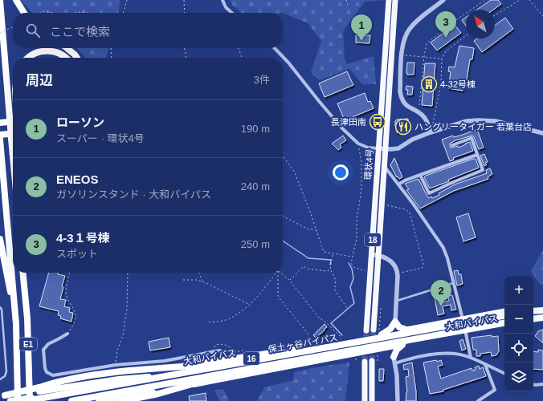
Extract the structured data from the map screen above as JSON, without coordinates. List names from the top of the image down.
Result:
{
  "streets": {
    "highway": [
      "大和バイパス",
      "保土ヶ谷バイパス",
      "E1",
      "16"
    ],
    "main road": ["環状4号", "18"]
  },
  "crossings": [
    ["環状4号", "大和バイパス"],
    ["大和バイパス", "保土ヶ谷バイパス"]
  ],
  "places": {
    "building": ["4-32号棟"],
    "bus stop": ["長津田南"],
    "restaurant": ["ハングリータイガー 若葉台店"]
  },
  "north": "top left",
  "page": {
    "pins": ["3", "1", "2"],
    "search": "ここで検索",
    "heading": ["周辺", "3件"],
    "list": [
      {
        "mark": "1",
        "name": "ローソン",
        "note": "スーパー · 環状4号",
        "value": "190 m"
      },
      {
        "mark": "2",
        "name": "ENEOS",
        "note": "ガソリンスタンド · 大和バイパス",
        "value": "240 m"
      },
      {
        "mark": "3",
        "name": "4-3１号棟",
        "note": "スポット",
        "value": "250 m"
      }
    ],
    "map_buttons": ["+", "−"]
  }
}
